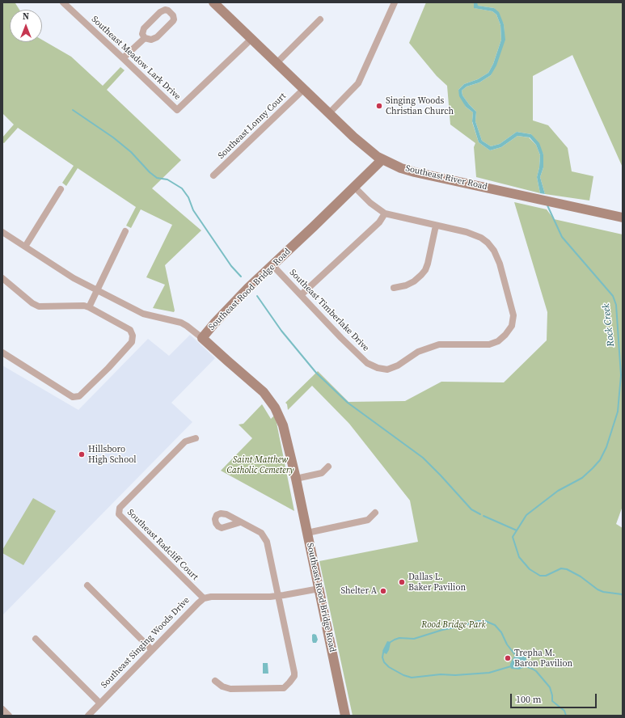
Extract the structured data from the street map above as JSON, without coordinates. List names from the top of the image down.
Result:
{
  "streets": {
    "street": [
      "Southeast Meadow Lark Drive",
      "Southeast Lonny Court",
      "Southeast River Road",
      "Southeast Rood Bridge Road",
      "Southeast Timberlake Drive",
      "Southeast Radcliff Court",
      "Southeast Singing Woods Drive"
    ]
  },
  "crossings": [
    ["Southeast Meadow Lark Drive", "Southeast River Road"],
    ["Southeast Lonny Court", "Southeast River Road"],
    ["Southeast River Road", "Southeast Rood Bridge Road"],
    ["Southeast Rood Bridge Road", "Southeast Timberlake Drive"],
    ["Southeast Rood Bridge Road", "Southeast Singing Woods Drive"],
    ["Southeast Radcliff Court", "Southeast Singing Woods Drive"]
  ],
  "water": ["Rock Creek"],
  "parks": ["Saint Matthew Catholic Cemetery", "Rood Bridge Park"],
  "places": [
    "Singing Woods Christian Church",
    "Hillsboro High School",
    "Dallas L. Baker Pavilion",
    "Shelter A",
    "Trepha M. Baron Pavilion"
  ],
  "scale_bar": "100 m",
  "north": "top"
}
